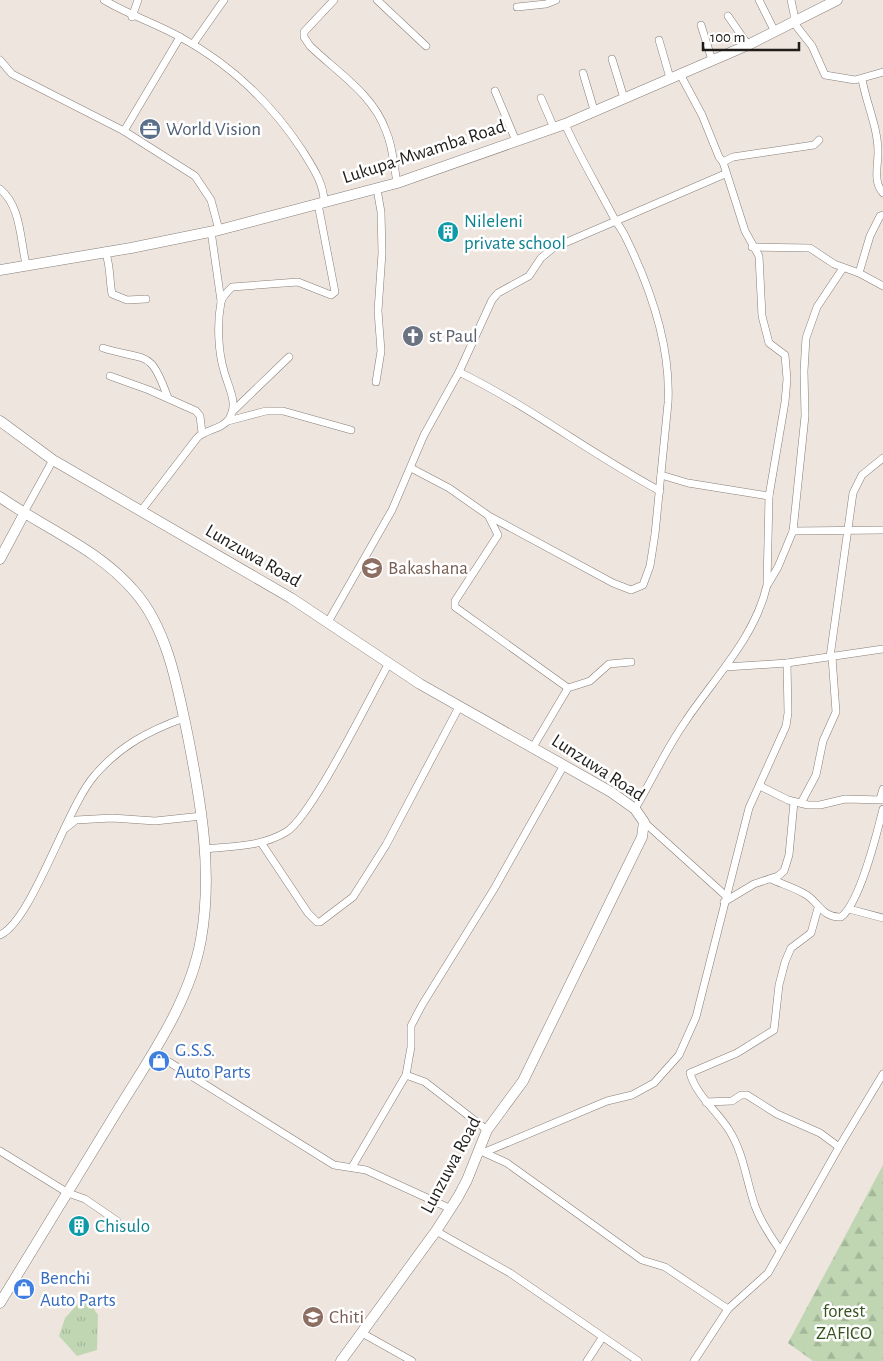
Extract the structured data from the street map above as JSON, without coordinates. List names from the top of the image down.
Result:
{
  "streets": {
    "street": ["Lukupa-Mwamba Road", "Lunzuwa Road"]
  },
  "parks": ["forest ZAFICO"],
  "places": {
    "office": ["World Vision"],
    "building": ["Nileleni private school", "Chisulo"],
    "church": ["st Paul"],
    "school or university": ["Bakashana", "Chiti"],
    "shop": ["G.S.S. Auto Parts", "Benchi Auto Parts"]
  },
  "scale_bar": "100 m"
}
